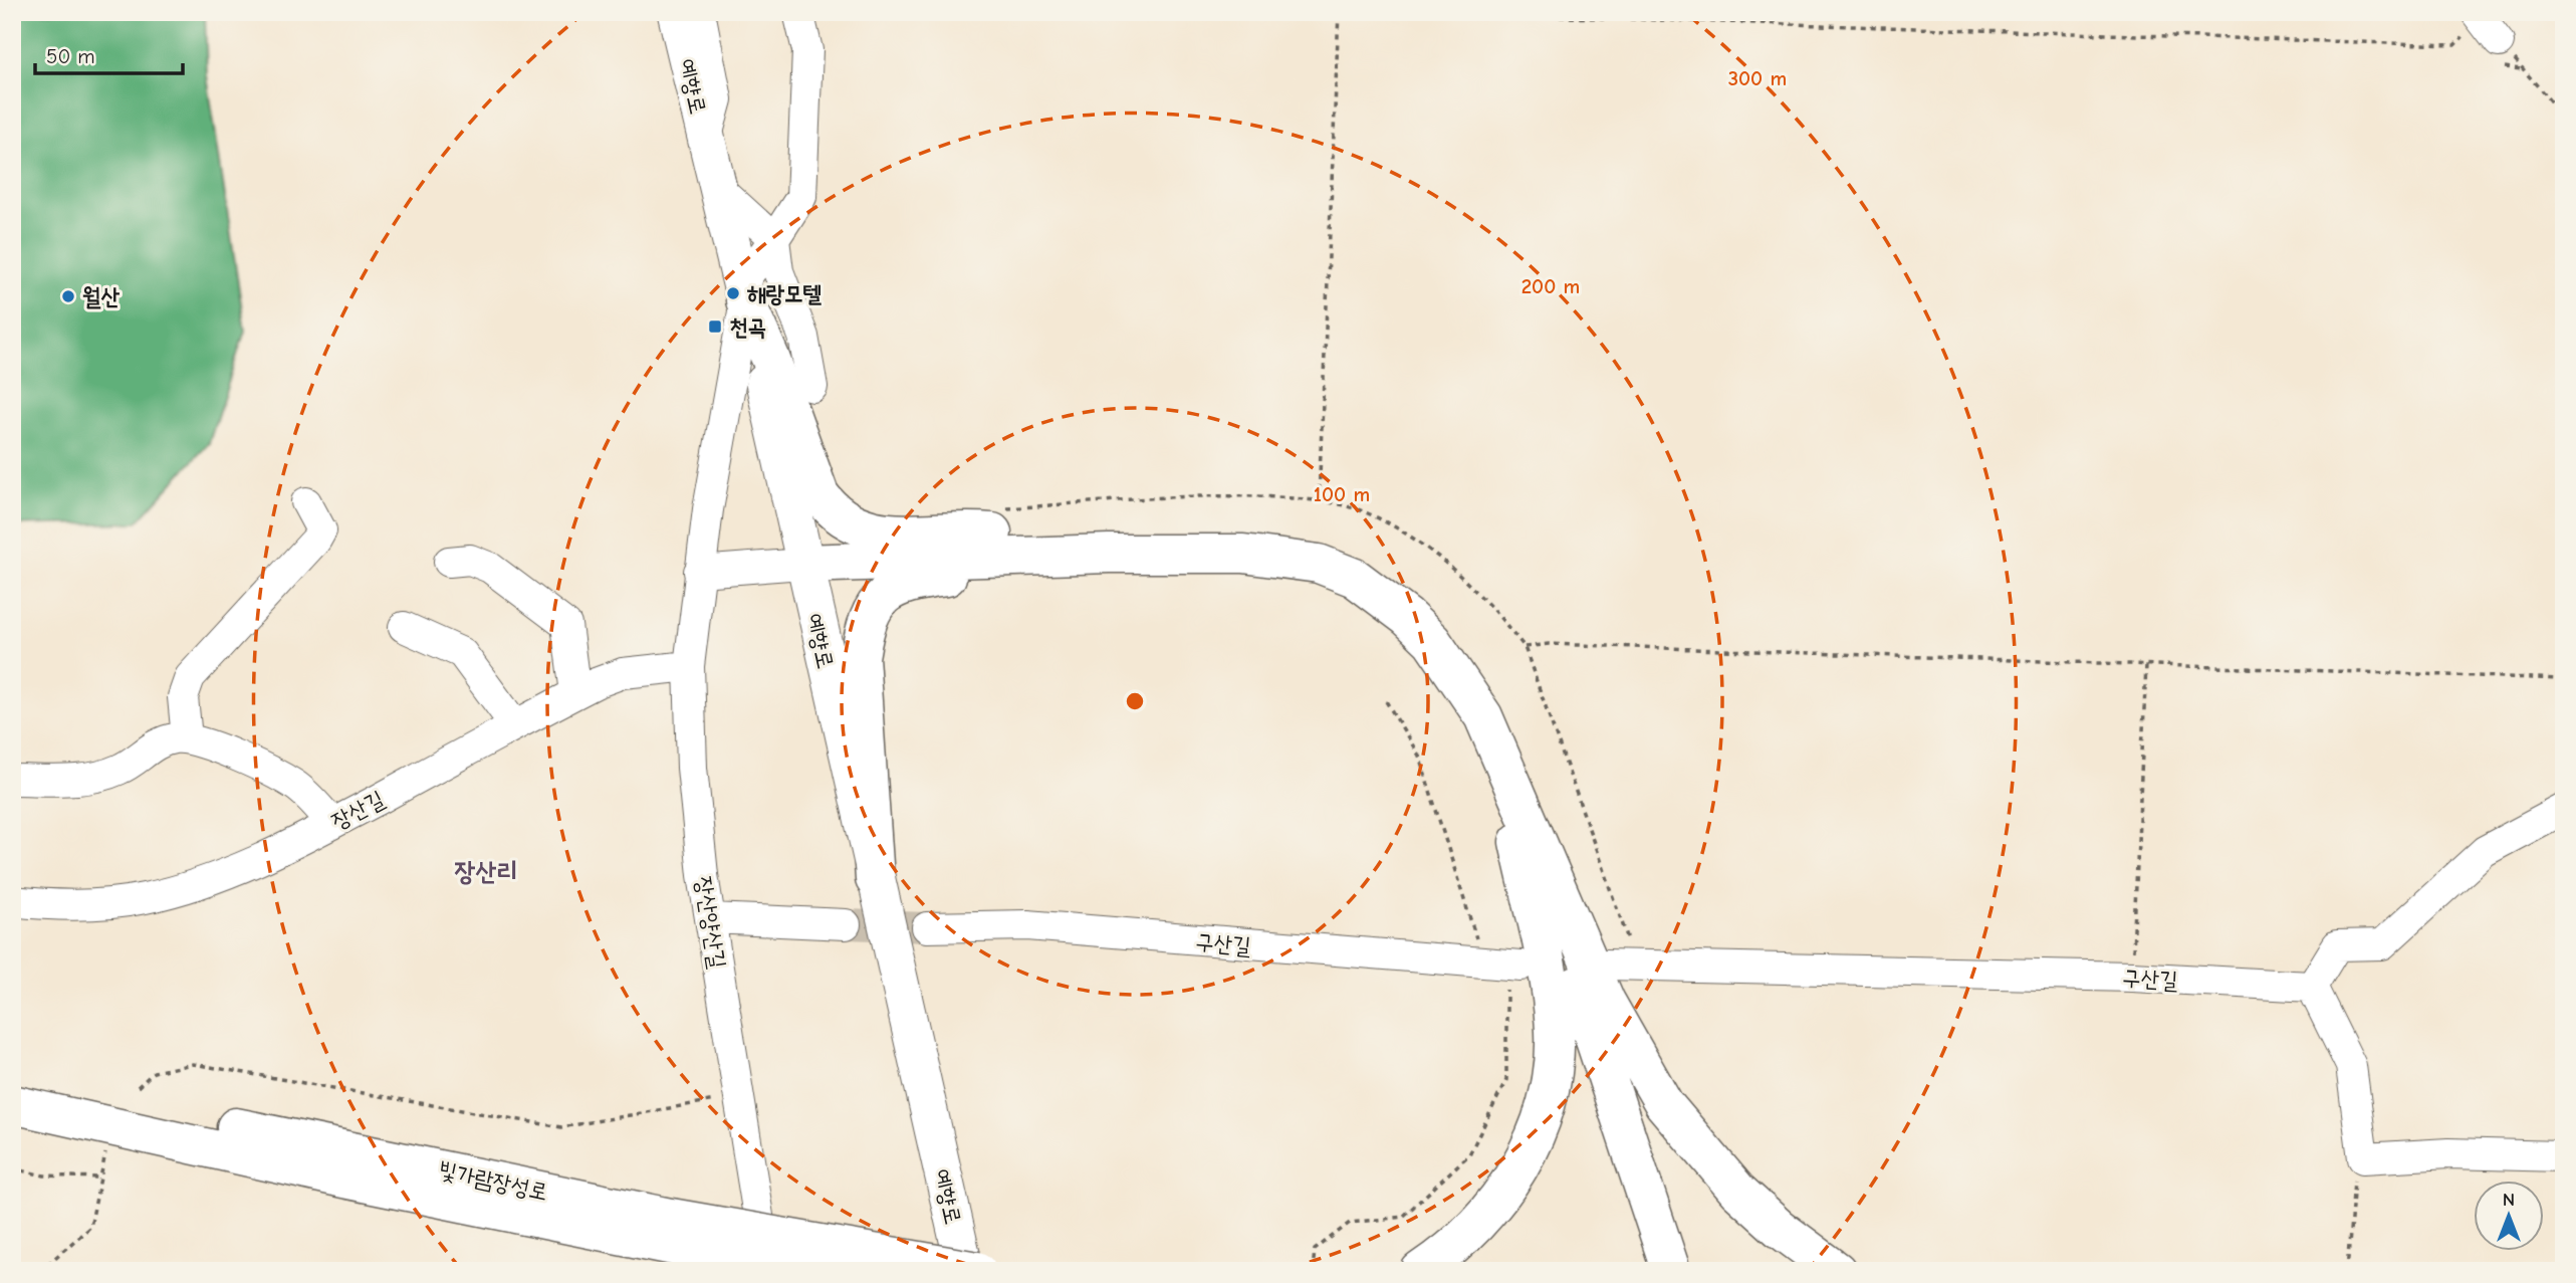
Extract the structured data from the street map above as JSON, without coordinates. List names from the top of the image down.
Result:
{
  "streets": {
    "highway": ["빛가람장성로"],
    "main road": ["예향로"],
    "street": ["장산길", "장산양산길", "구산길"]
  },
  "crossings": [
    ["예향로", "장산양산길"],
    ["장산길", "장산양산길"]
  ],
  "districts": ["장산리"],
  "places": {
    "other": ["해랑모텔", "월산"],
    "transit": ["천곡"]
  },
  "scale_bar": "50 m",
  "north": "top",
  "rings": ["300 m", "200 m", "100 m"]
}
